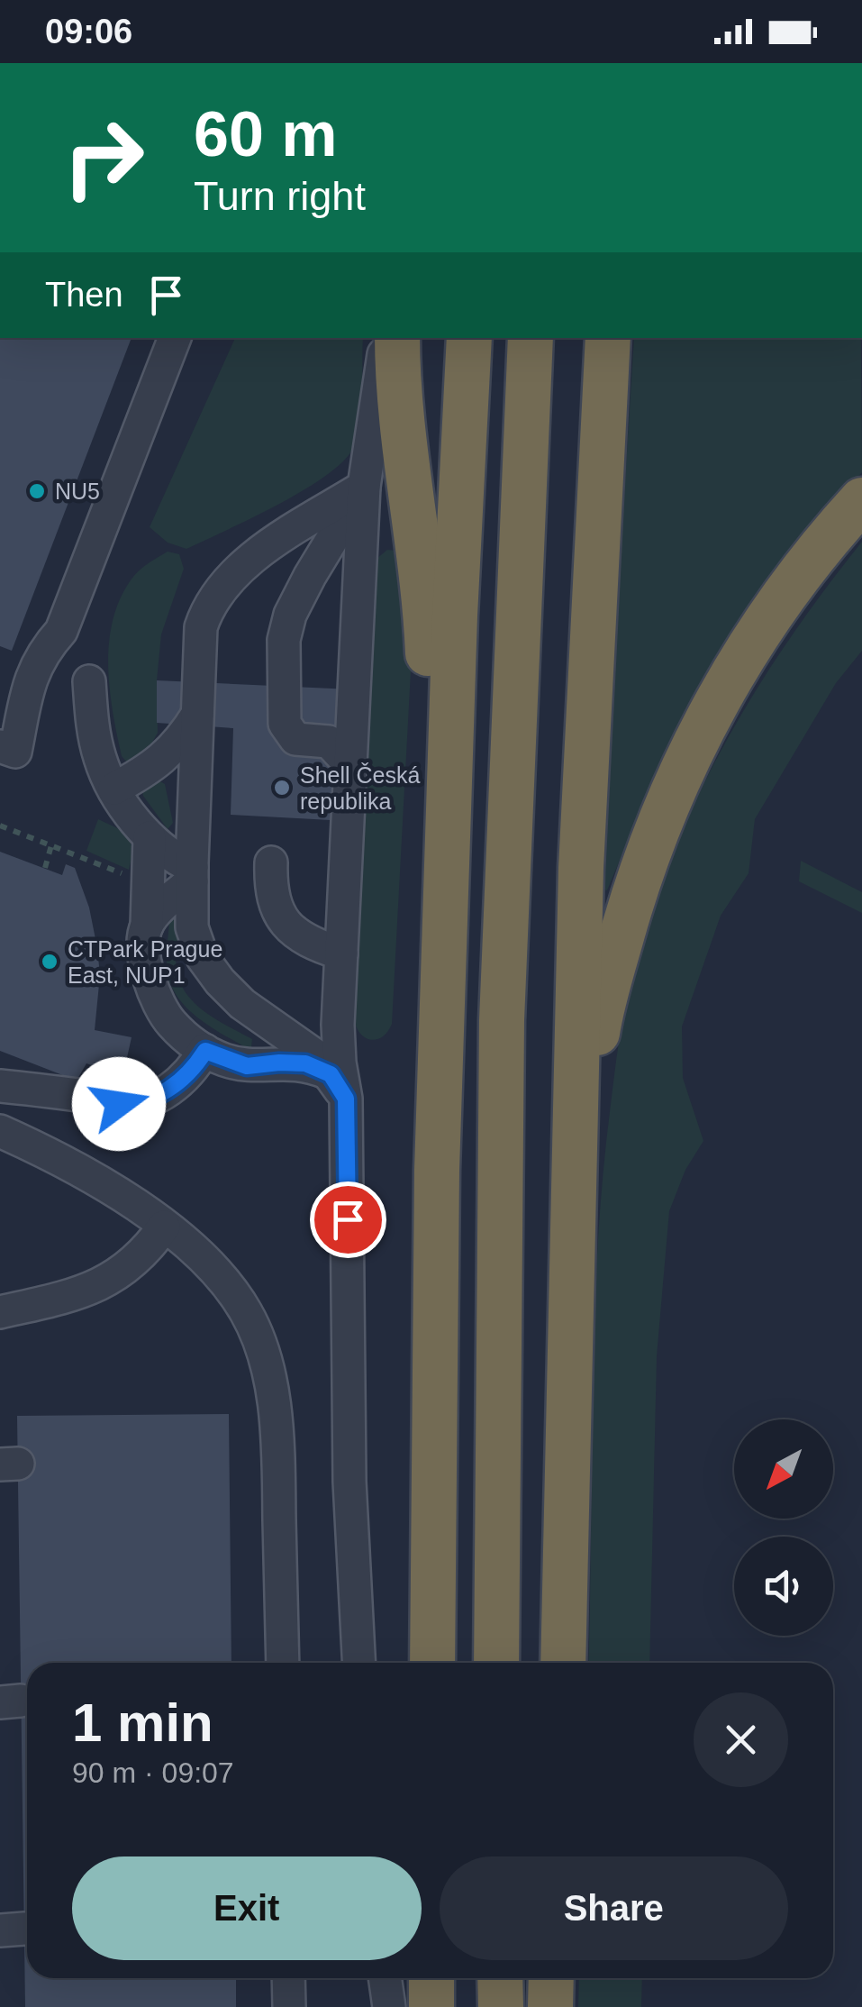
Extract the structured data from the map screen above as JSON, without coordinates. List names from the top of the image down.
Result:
{
  "places": ["NU5", "Shell Česká republika", "CTPark Prague East, NUP1"],
  "north": "bottom left",
  "page": {
    "status": "09:06",
    "turn": ["60 m", "Turn right"],
    "then": "Then",
    "heading": ["1 min", "90 m · 09:07"],
    "buttons": ["Exit", "Share"]
  }
}
